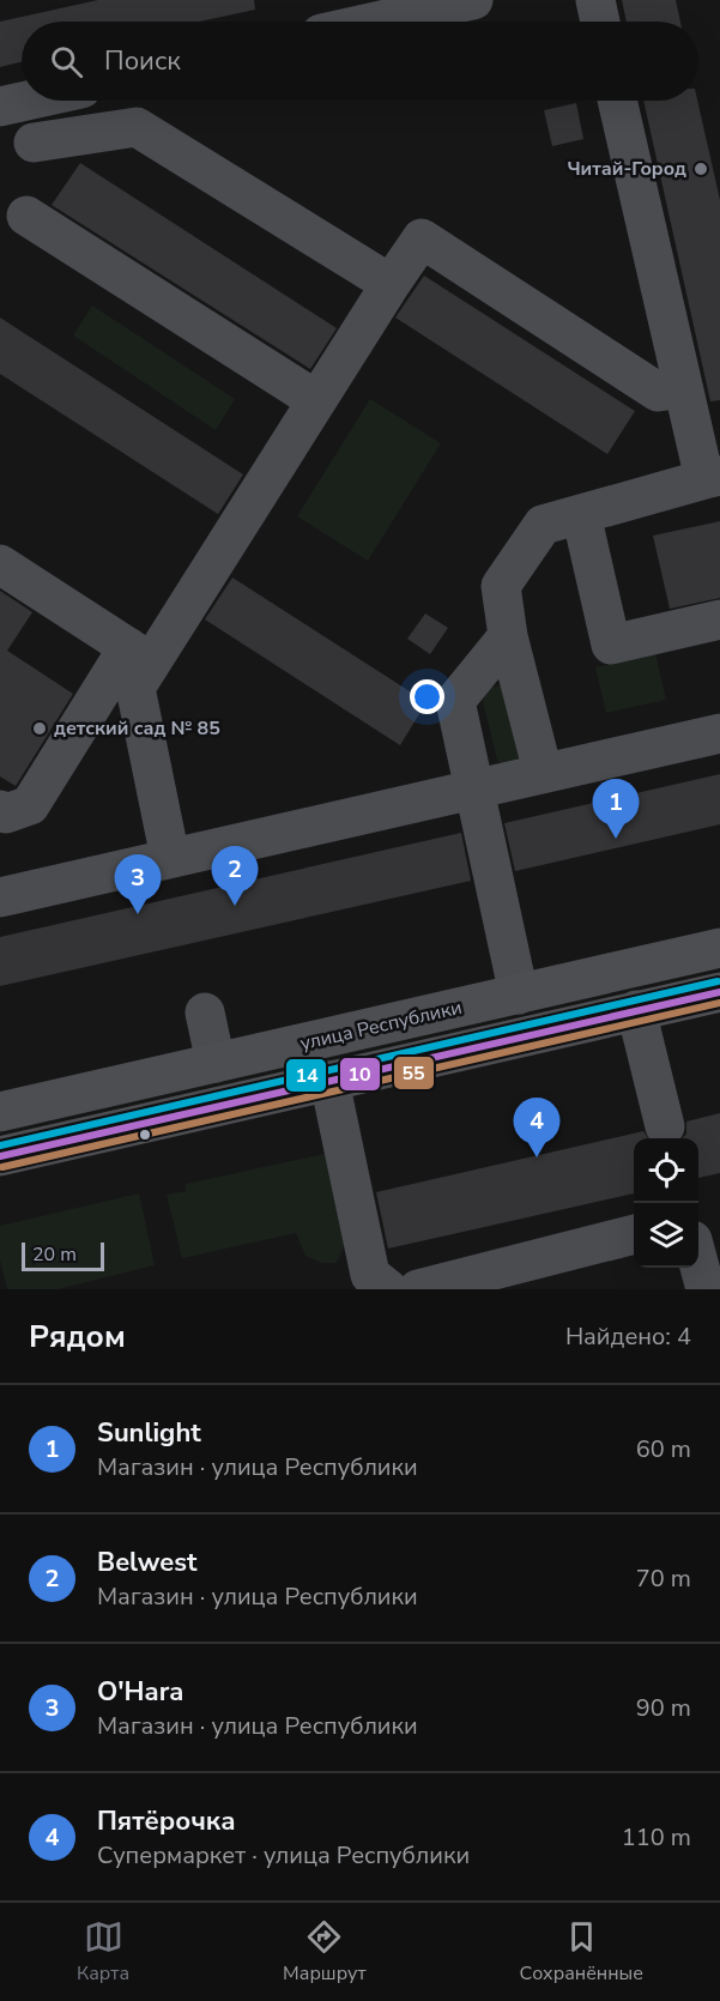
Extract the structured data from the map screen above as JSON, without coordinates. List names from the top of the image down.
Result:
{
  "streets": {
    "main road": ["улица Республики"]
  },
  "places": ["Читай-Город", "детский сад № 85"],
  "lines": ["transit line 14", "transit line 10", "transit line 55"],
  "scale_bar": "20 m",
  "page": {
    "search": "Поиск",
    "pins": [
      "1",
      "2",
      "3",
      "4"
    ],
    "scale": "20 m",
    "heading": ["Рядом", "Найдено: 4"],
    "list": [
      {
        "mark": "1",
        "name": "Sunlight",
        "note": "Магазин · улица Республики",
        "value": "60 m"
      },
      {
        "mark": "2",
        "name": "Belwest",
        "note": "Магазин · улица Республики",
        "value": "70 m"
      },
      {
        "mark": "3",
        "name": "O'Hara",
        "note": "Магазин · улица Республики",
        "value": "90 m"
      },
      {
        "mark": "4",
        "name": "Пятёрочка",
        "note": "Супермаркет · улица Республики",
        "value": "110 m"
      }
    ],
    "nav": ["Карта", "Маршрут", "Сохранённые"]
  }
}
